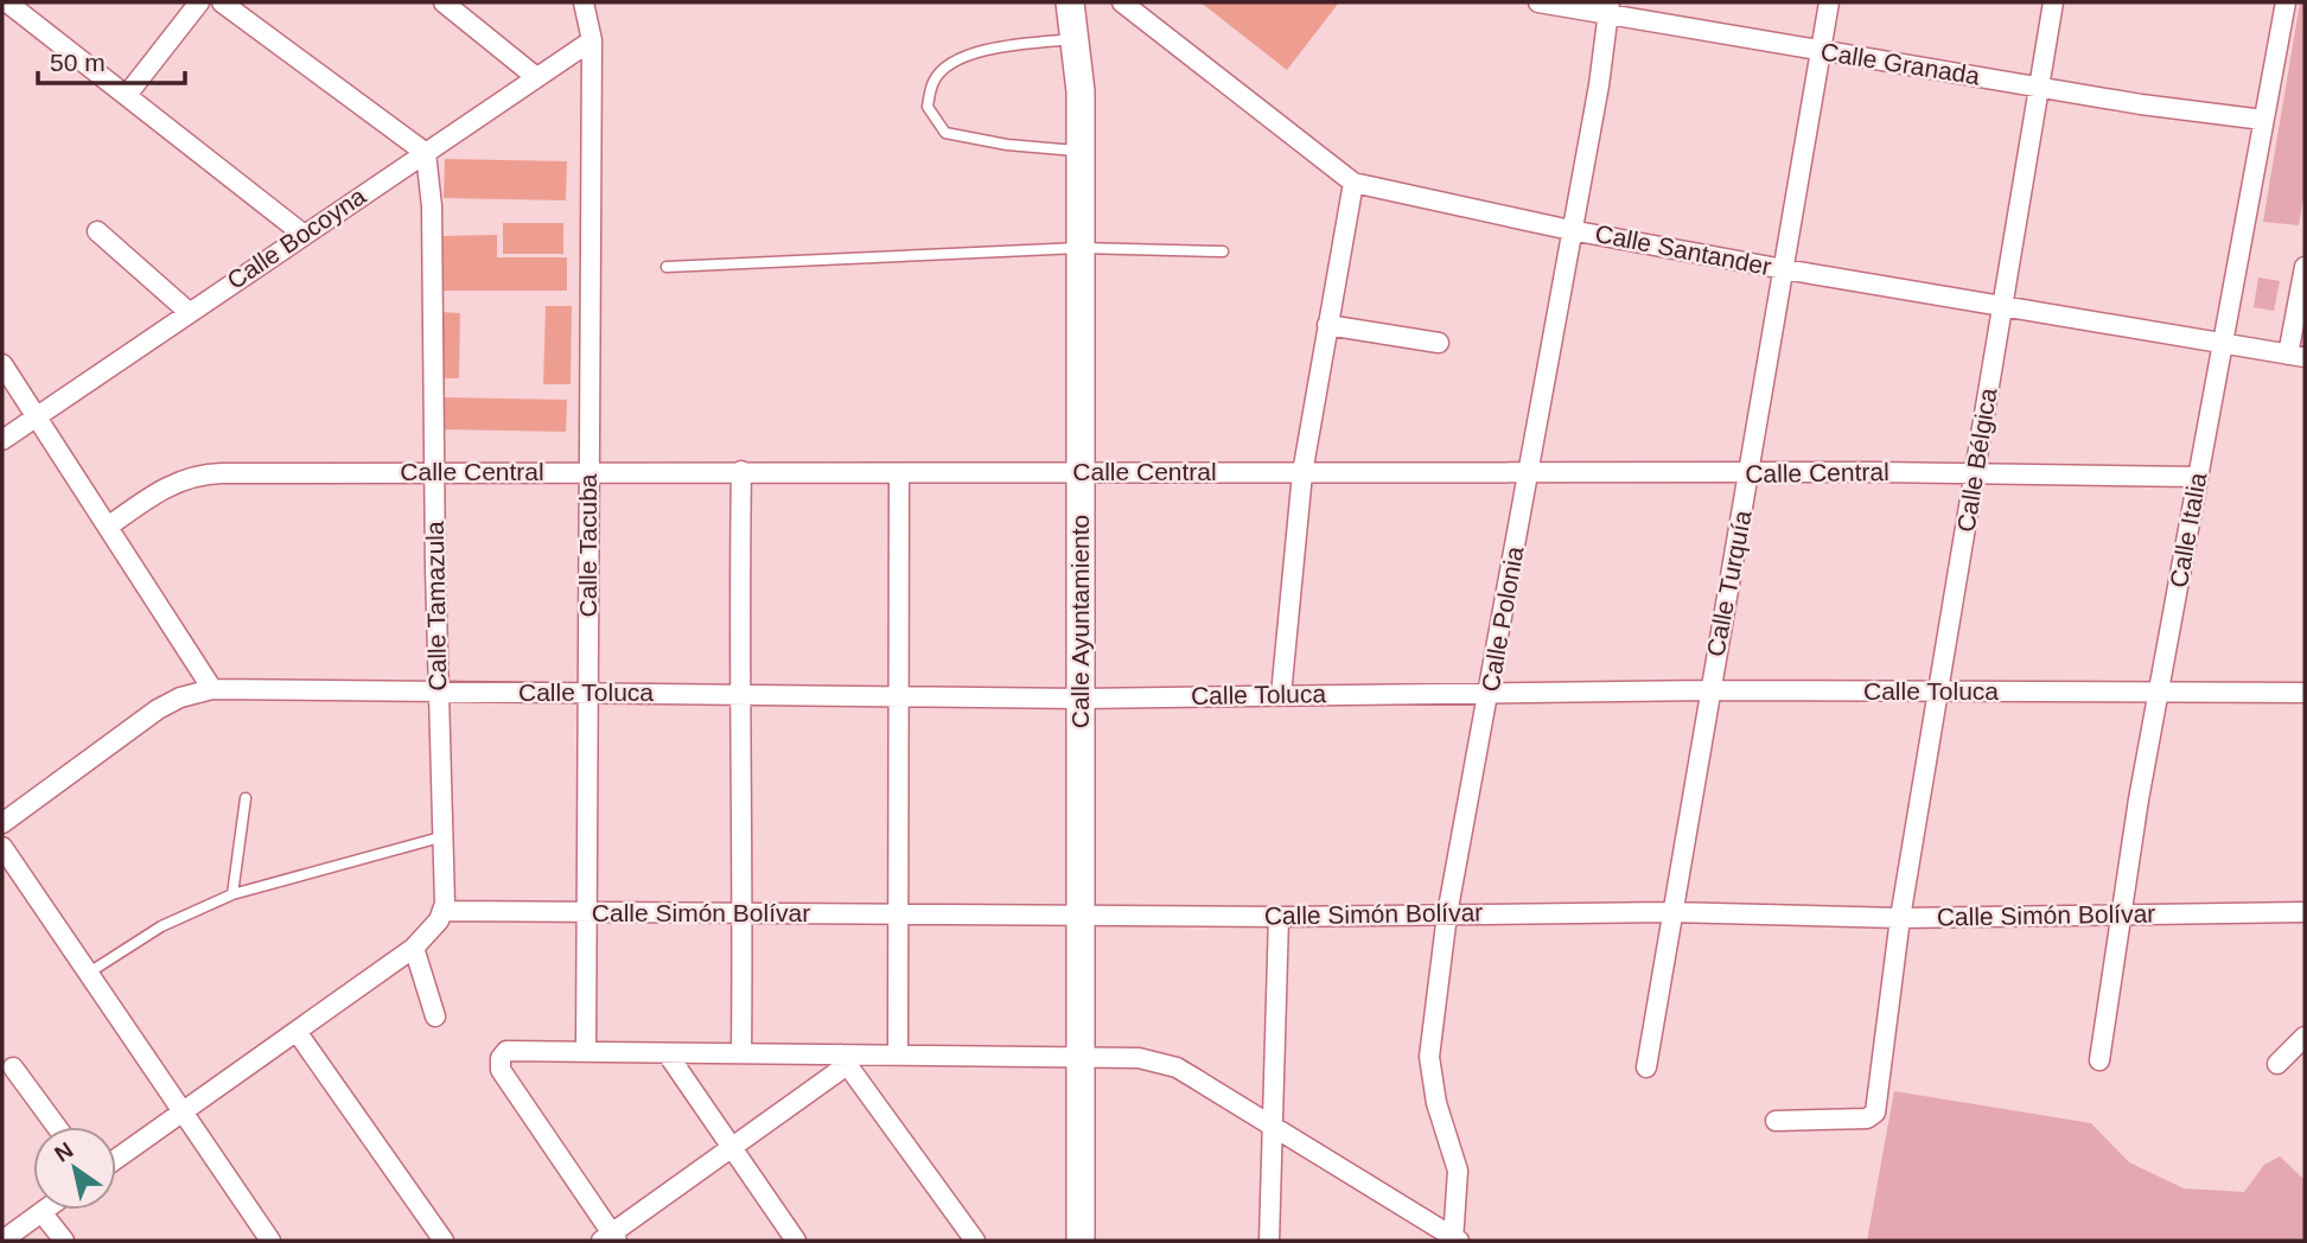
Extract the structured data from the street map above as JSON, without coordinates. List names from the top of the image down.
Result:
{
  "streets": {
    "main road": ["Calle Ayuntamiento"],
    "street": [
      "Calle Granada",
      "Calle Bocoyna",
      "Calle Santander",
      "Calle Bélgica",
      "Calle Central",
      "Calle Italia",
      "Calle Tacuba",
      "Calle Turquía",
      "Calle Tamazula",
      "Calle Polonia",
      "Calle Toluca",
      "Calle Simón Bolívar"
    ]
  },
  "crossings": [
    ["Calle Granada", "Calle Bélgica"],
    ["Calle Granada", "Calle Italia"],
    ["Calle Granada", "Calle Turquía"],
    ["Calle Granada", "Calle Polonia"],
    ["Calle Bocoyna", "Calle Tacuba"],
    ["Calle Bocoyna", "Calle Tamazula"],
    ["Calle Santander", "Calle Bélgica"],
    ["Calle Santander", "Calle Italia"],
    ["Calle Santander", "Calle Turquía"],
    ["Calle Santander", "Calle Polonia"],
    ["Calle Bélgica", "Calle Central"],
    ["Calle Bélgica", "Calle Toluca"],
    ["Calle Bélgica", "Calle Simón Bolívar"],
    ["Calle Central", "Calle Italia"],
    ["Calle Central", "Calle Tacuba"],
    ["Calle Central", "Calle Turquía"],
    ["Calle Central", "Calle Tamazula"],
    ["Calle Central", "Calle Polonia"],
    ["Calle Central", "Calle Ayuntamiento"],
    ["Calle Italia", "Calle Toluca"],
    ["Calle Italia", "Calle Simón Bolívar"],
    ["Calle Tacuba", "Calle Toluca"],
    ["Calle Tacuba", "Calle Simón Bolívar"],
    ["Calle Turquía", "Calle Toluca"],
    ["Calle Turquía", "Calle Simón Bolívar"],
    ["Calle Tamazula", "Calle Toluca"],
    ["Calle Tamazula", "Calle Simón Bolívar"],
    ["Calle Polonia", "Calle Toluca"],
    ["Calle Polonia", "Calle Simón Bolívar"],
    ["Calle Ayuntamiento", "Calle Toluca"],
    ["Calle Ayuntamiento", "Calle Simón Bolívar"]
  ],
  "scale_bar": "50 m",
  "north": "top left"
}
